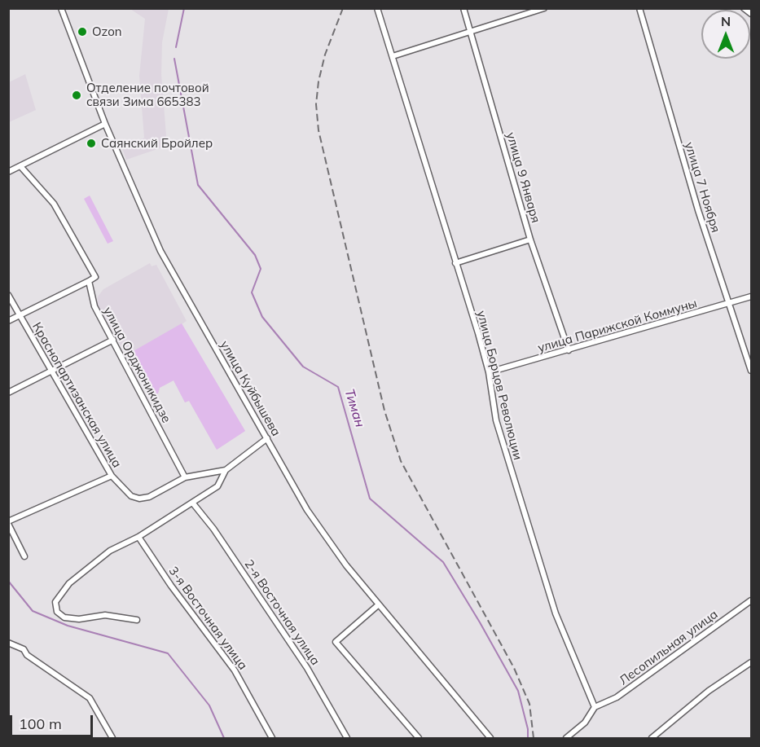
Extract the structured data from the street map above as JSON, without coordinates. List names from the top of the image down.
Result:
{
  "streets": {
    "street": [
      "улица 9 Января",
      "улица 7 Ноября",
      "улица Парижской Коммуны",
      "улица Орджоникидзе",
      "улица Борцов Революции",
      "улица Куйбышева",
      "Краснопартизанская улица",
      "2-я Восточная улица",
      "3-я Восточная улица",
      "Лесопильная улица"
    ]
  },
  "crossings": [
    ["улица 9 Января", "улица Парижской Коммуны"],
    ["улица 7 Ноября", "улица Парижской Коммуны"],
    ["улица Парижской Коммуны", "улица Борцов Революции"],
    ["улица Орджоникидзе", "Краснопартизанская улица"],
    ["улица Борцов Революции", "Лесопильная улица"]
  ],
  "water": ["Тиман"],
  "places": ["Ozon", "Отделение почтовой связи Зима 665383", "Саянский Бройлер"],
  "scale_bar": "100 m",
  "north": "top"
}
